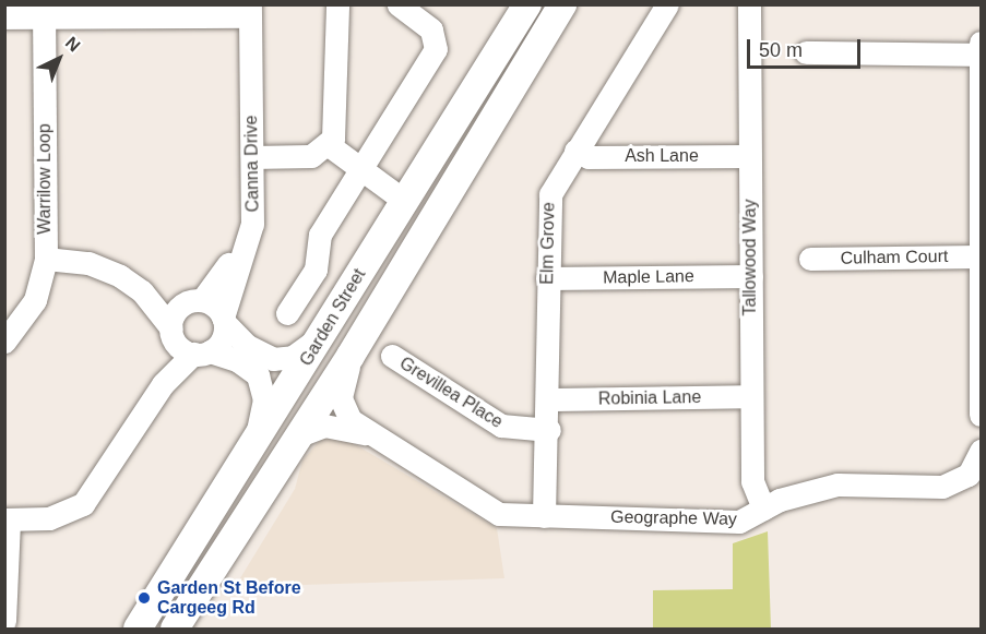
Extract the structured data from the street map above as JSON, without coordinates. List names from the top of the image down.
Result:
{
  "streets": {
    "main road": ["Garden Street"],
    "street": [
      "Ash Lane",
      "Canna Drive",
      "Warrilow Loop",
      "Elm Grove",
      "Tallowood Way",
      "Culham Court",
      "Maple Lane",
      "Grevillea Place",
      "Robinia Lane",
      "Geographe Way"
    ]
  },
  "crossings": [
    ["Ash Lane", "Elm Grove"],
    ["Ash Lane", "Tallowood Way"],
    ["Elm Grove", "Maple Lane"],
    ["Elm Grove", "Grevillea Place"],
    ["Elm Grove", "Robinia Lane"],
    ["Elm Grove", "Geographe Way"],
    ["Tallowood Way", "Maple Lane"],
    ["Tallowood Way", "Robinia Lane"],
    ["Tallowood Way", "Geographe Way"],
    ["Garden Street", "Geographe Way"]
  ],
  "places": ["Garden St Before Cargeeg Rd"],
  "scale_bar": "50 m",
  "north": "top right"
}
